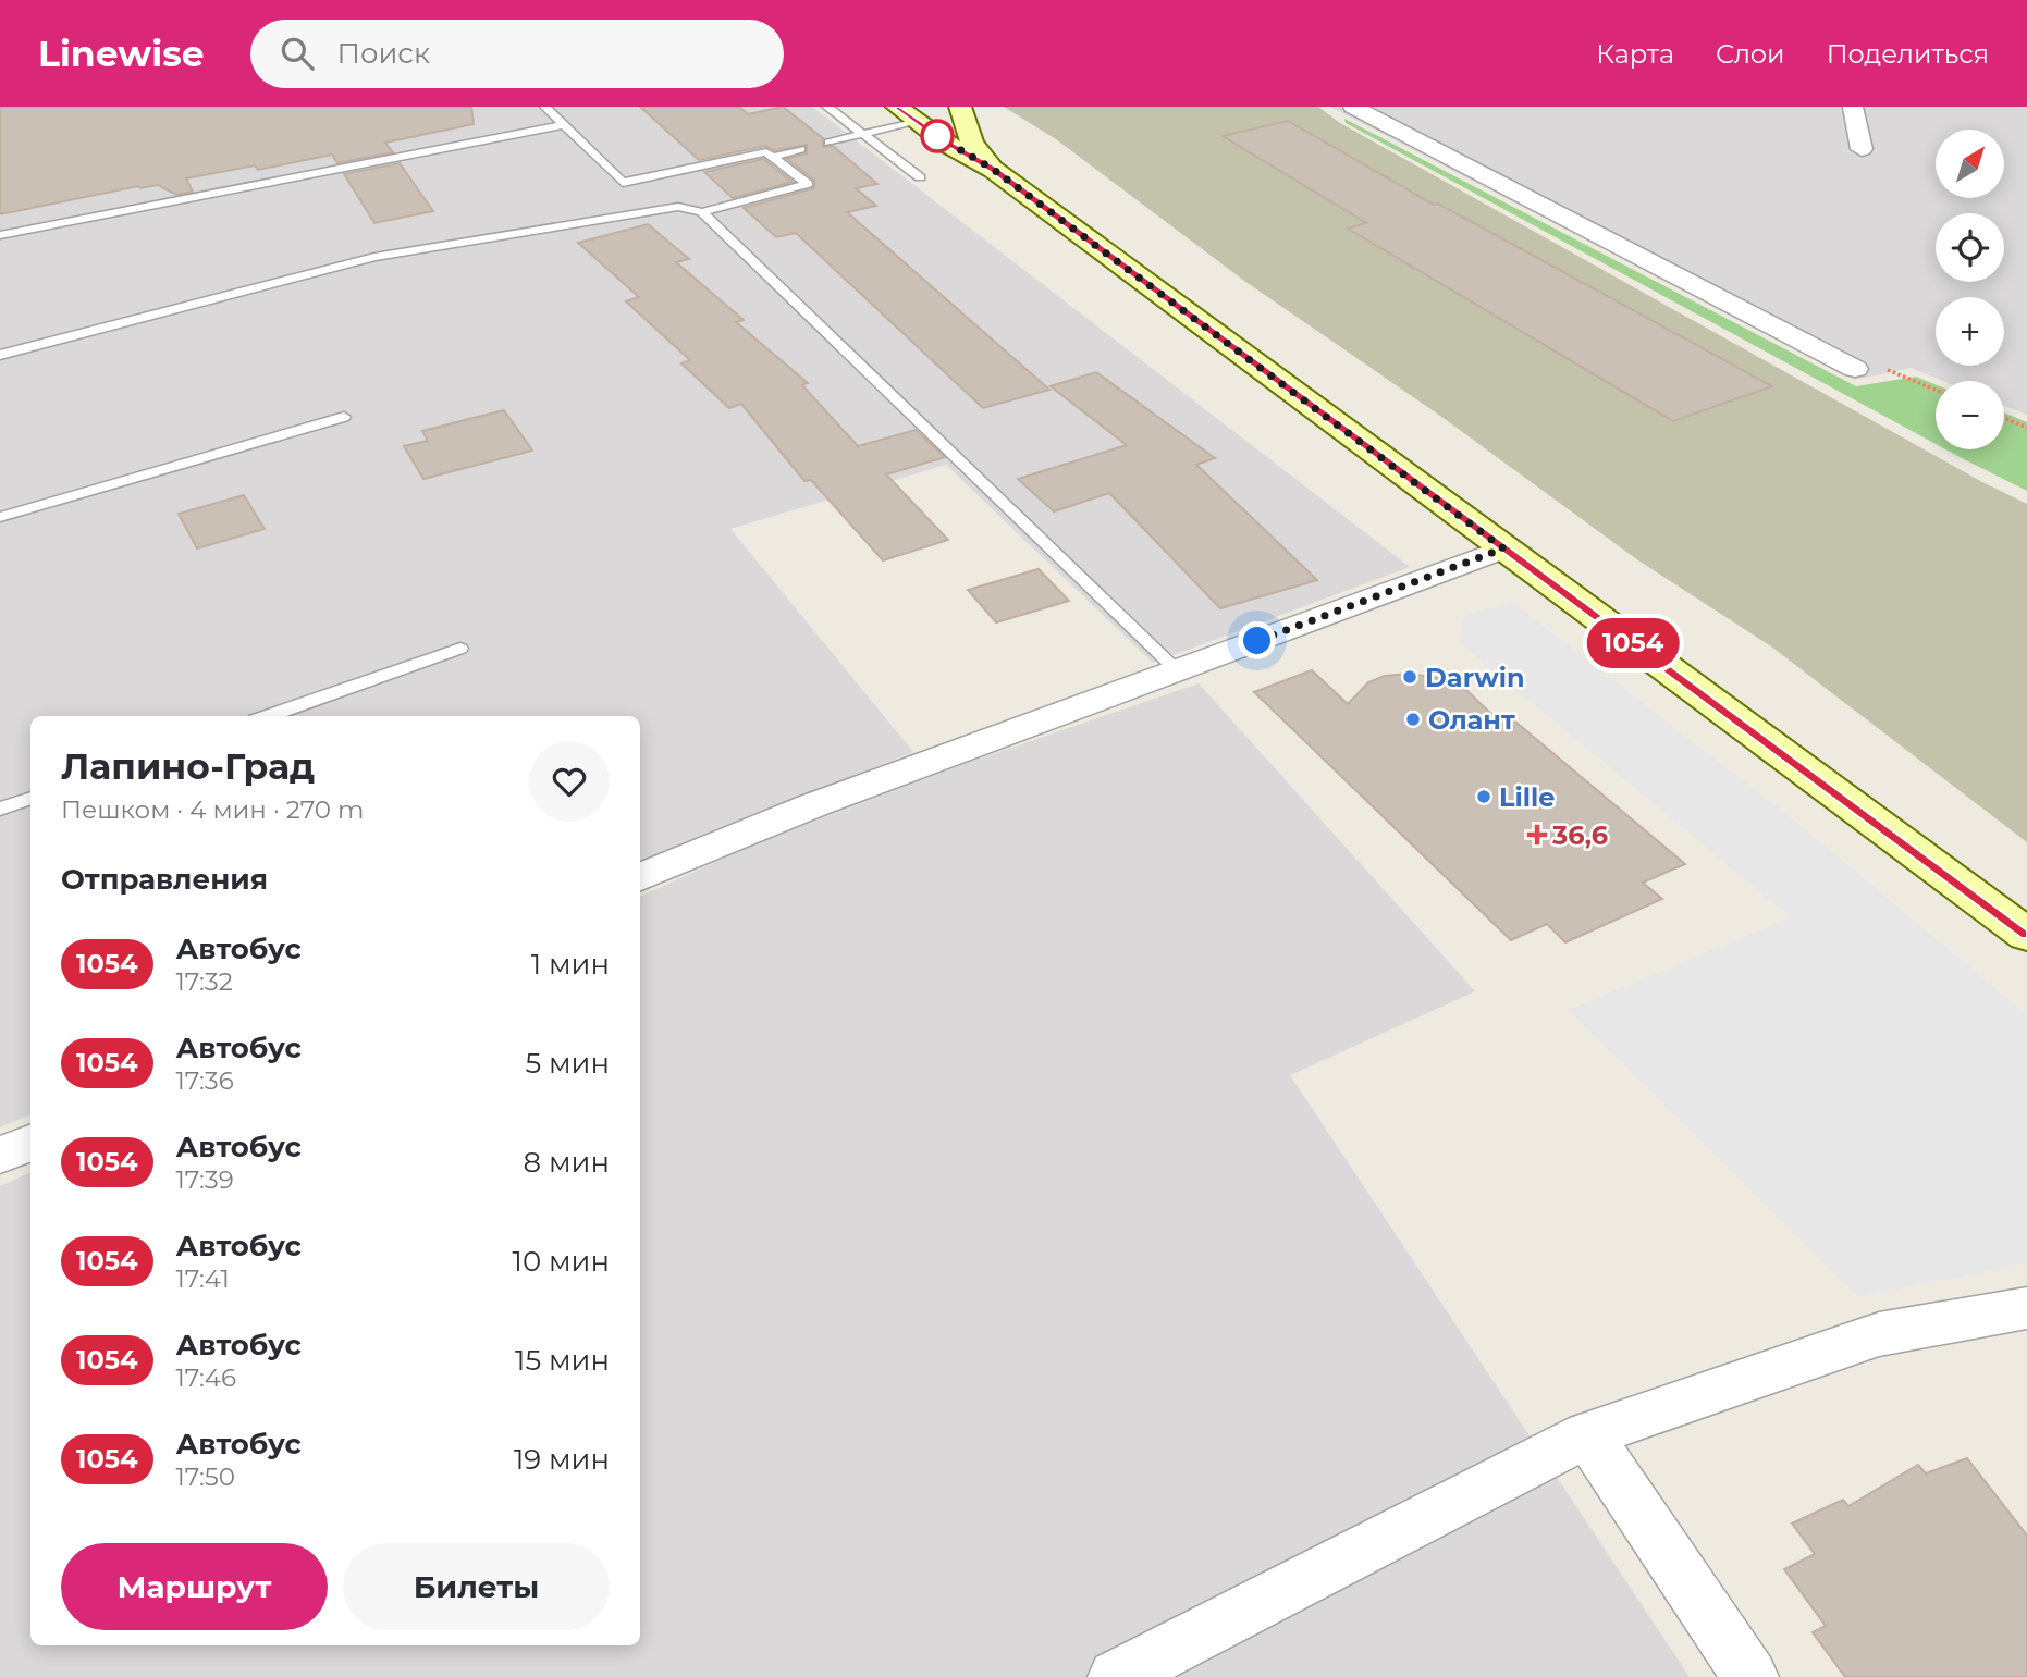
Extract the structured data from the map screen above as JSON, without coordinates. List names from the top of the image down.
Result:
{
  "places": {
    "other": ["Darwin", "Олант", "Lille"],
    "health": ["36,6"]
  },
  "lines": ["bus line 1054"],
  "north": "top right",
  "page": {
    "header": "Linewise",
    "search": "Поиск",
    "nav": ["Карта", "Слои", "Поделиться"],
    "on_map": "1054",
    "map_buttons": ["+", "−"],
    "heading": [
      ["Лапино-Град", "Пешком · 4 мин · 270 m"],
      "Отправления"
    ],
    "list": [
      {
        "mark": "1054",
        "name": "Автобус",
        "note": "17:32",
        "value": "1 мин"
      },
      {
        "mark": "1054",
        "name": "Автобус",
        "note": "17:36",
        "value": "5 мин"
      },
      {
        "mark": "1054",
        "name": "Автобус",
        "note": "17:39",
        "value": "8 мин"
      },
      {
        "mark": "1054",
        "name": "Автобус",
        "note": "17:41",
        "value": "10 мин"
      },
      {
        "mark": "1054",
        "name": "Автобус",
        "note": "17:46",
        "value": "15 мин"
      },
      {
        "mark": "1054",
        "name": "Автобус",
        "note": "17:50",
        "value": "19 мин"
      }
    ],
    "buttons": ["Маршрут", "Билеты"]
  }
}
